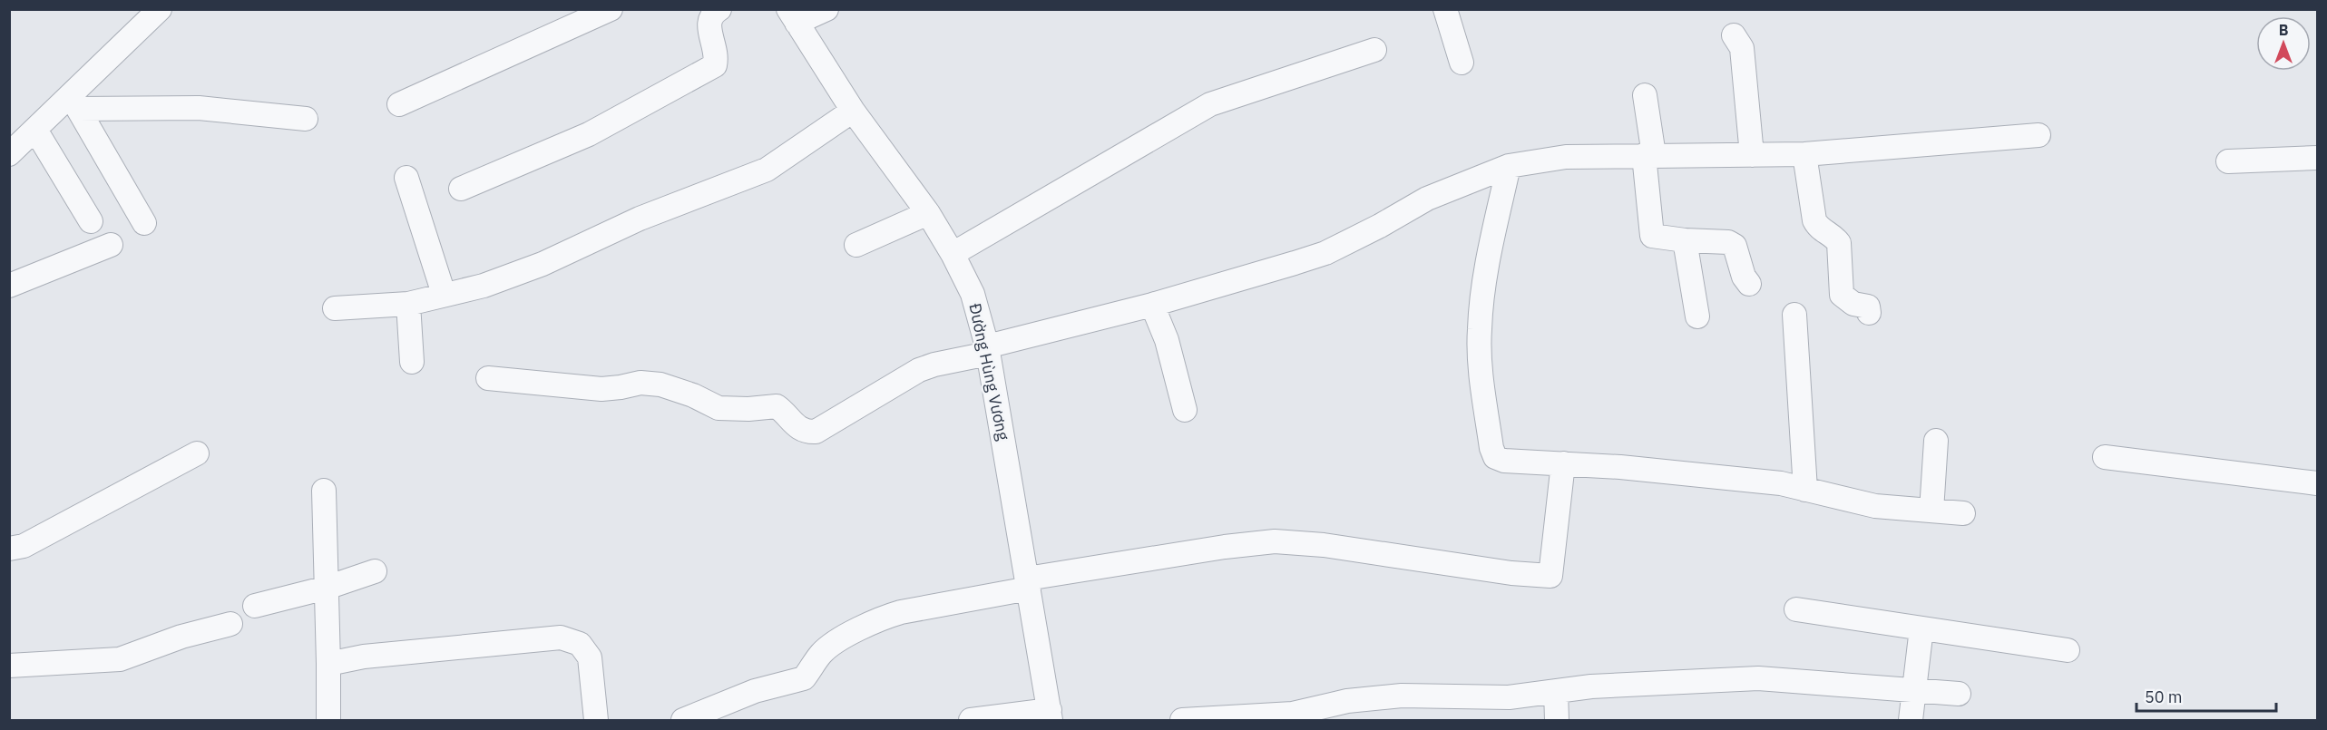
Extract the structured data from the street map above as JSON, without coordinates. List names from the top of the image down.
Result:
{
  "streets": {
    "street": ["Đường Hùng Vương"]
  },
  "scale_bar": "50 m",
  "north": "top"
}
